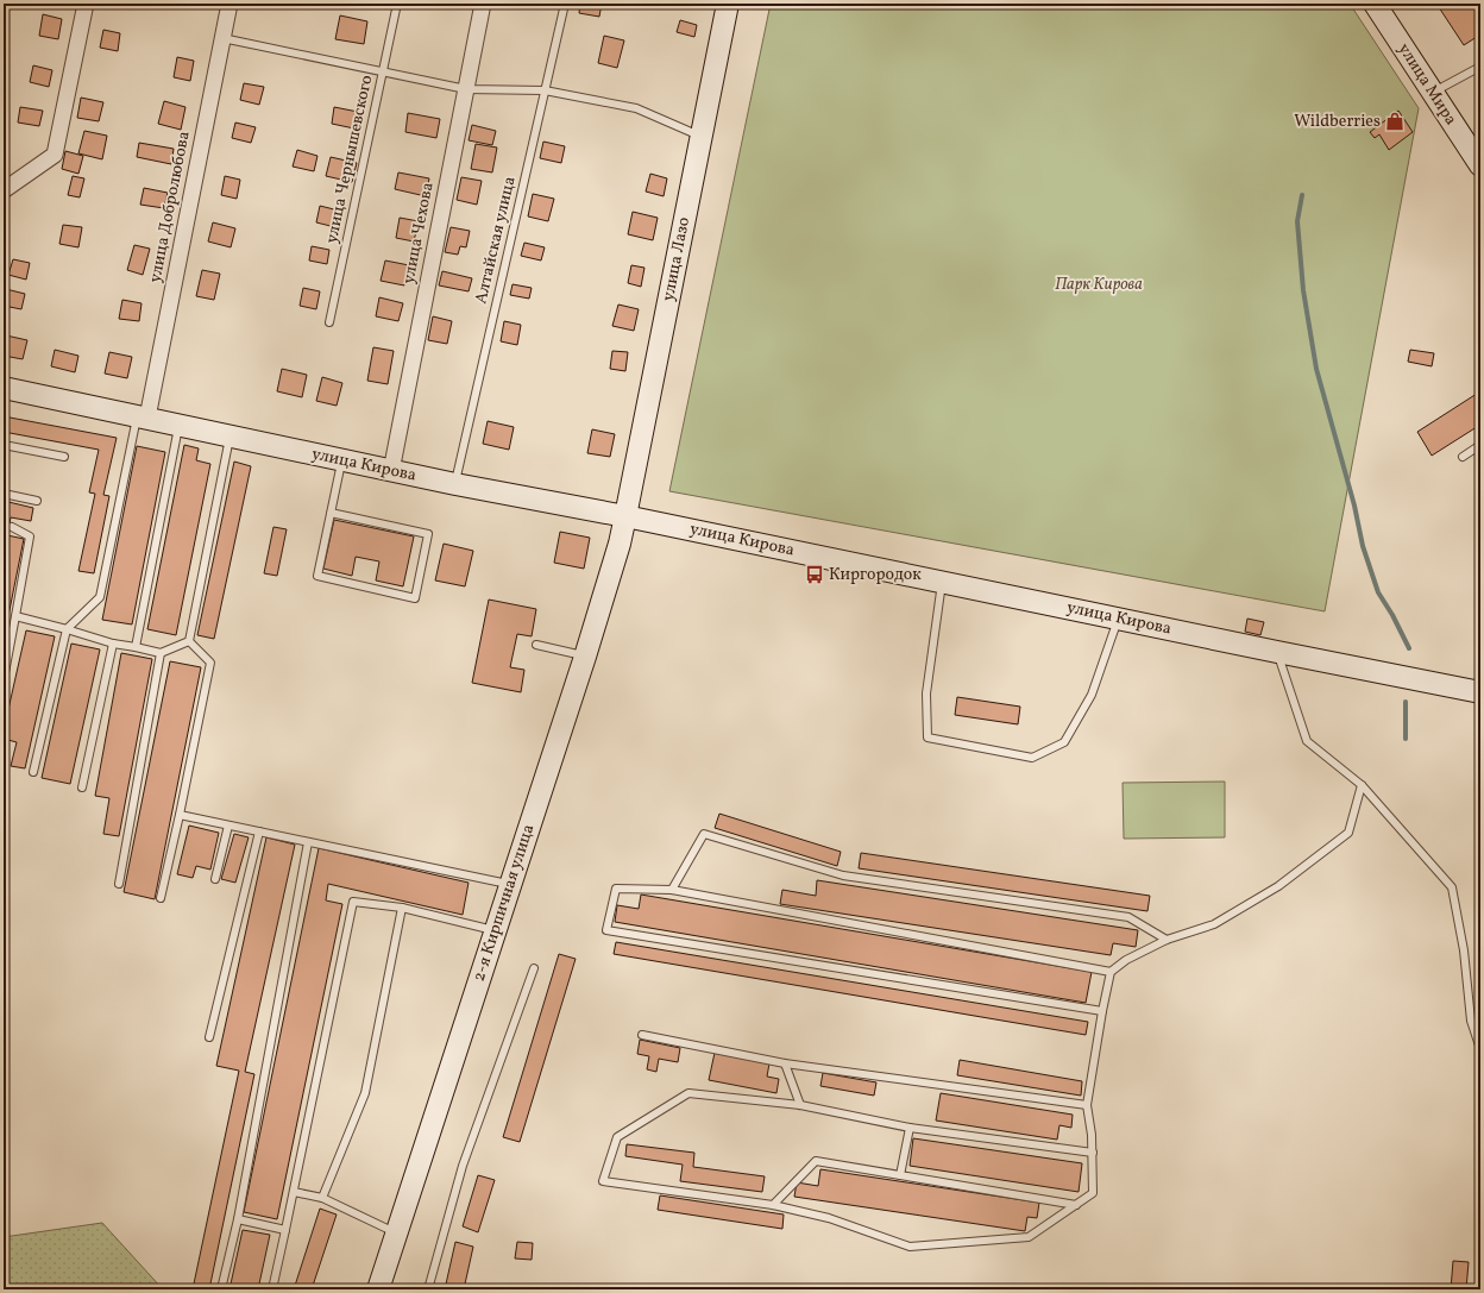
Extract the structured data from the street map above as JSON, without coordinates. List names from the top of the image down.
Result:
{
  "streets": {
    "street": [
      "улица Мира",
      "улица Добролюбова",
      "улица Чехова",
      "улица Лазо",
      "улица Кирова",
      "2-я Кирпичная улица"
    ],
    "lane": ["улица Чернышевского", "Алтайская улица"]
  },
  "crossings": [
    ["улица Добролюбова", "улица Кирова"],
    ["улица Чехова", "улица Кирова"],
    ["Алтайская улица", "улица Кирова"],
    ["улица Лазо", "улица Кирова"],
    ["улица Лазо", "2-я Кирпичная улица"],
    ["улица Кирова", "2-я Кирпичная улица"]
  ],
  "parks": ["Парк Кирова"],
  "places": {
    "shop": ["Wildberries"],
    "bus stop": ["Киргородок"]
  }
}
